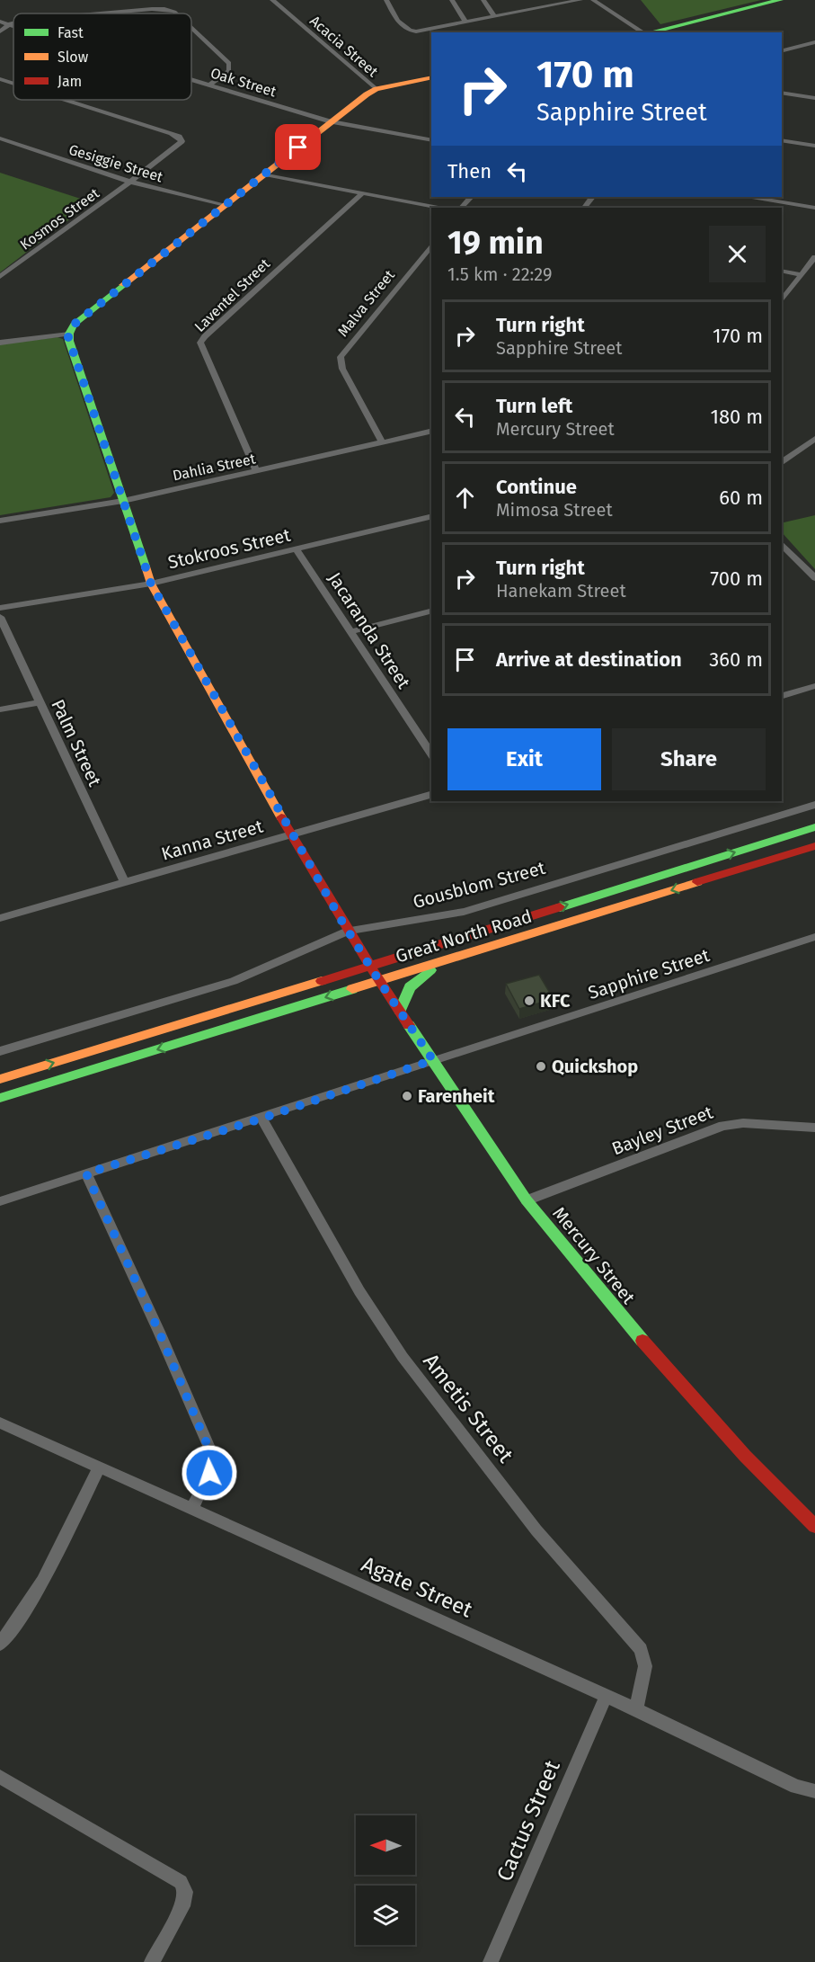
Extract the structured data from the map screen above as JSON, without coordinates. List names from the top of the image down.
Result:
{
  "streets": {
    "street": [
      "Acacia Street",
      "Oak Street",
      "Gesiggie Street",
      "Kosmos Street",
      "Laventel Street",
      "Malva Street",
      "Dahlia Street",
      "Stokroos Street",
      "Jacaranda Street",
      "Palm Street",
      "Kanna Street",
      "Gousblom Street",
      "Great North Road",
      "Sapphire Street",
      "Bayley Street",
      "Mercury Street",
      "Ametis Street",
      "Agate Street",
      "Cactus Street"
    ]
  },
  "crossings": [
    ["Gesiggie Street", "Kosmos Street"],
    ["Laventel Street", "Dahlia Street"],
    ["Malva Street", "Dahlia Street"],
    ["Dahlia Street", "Mercury Street"],
    ["Stokroos Street", "Jacaranda Street"],
    ["Stokroos Street", "Mercury Street"],
    ["Palm Street", "Kanna Street"],
    ["Kanna Street", "Mercury Street"],
    ["Gousblom Street", "Mercury Street"],
    ["Great North Road", "Mercury Street"],
    ["Sapphire Street", "Mercury Street"],
    ["Sapphire Street", "Ametis Street"],
    ["Bayley Street", "Mercury Street"],
    ["Ametis Street", "Agate Street"],
    ["Agate Street", "Cactus Street"]
  ],
  "places": ["KFC", "Quickshop", "Farenheit"],
  "legend": ["Fast", "Slow", "Jam"],
  "north": "left",
  "page": {
    "turn": ["170 m", "Sapphire Street"],
    "then": "Then",
    "heading": ["19 min", "1.5 km · 22:29"],
    "list": [
      {
        "name": "Turn right",
        "note": "Sapphire Street",
        "value": "170 m"
      },
      {
        "name": "Turn left",
        "note": "Mercury Street",
        "value": "180 m"
      },
      {
        "name": "Continue",
        "note": "Mimosa Street",
        "value": "60 m"
      },
      {
        "name": "Turn right",
        "note": "Hanekam Street",
        "value": "700 m"
      },
      {
        "name": "Arrive at destination",
        "value": "360 m"
      }
    ],
    "buttons": ["Exit", "Share"]
  }
}
